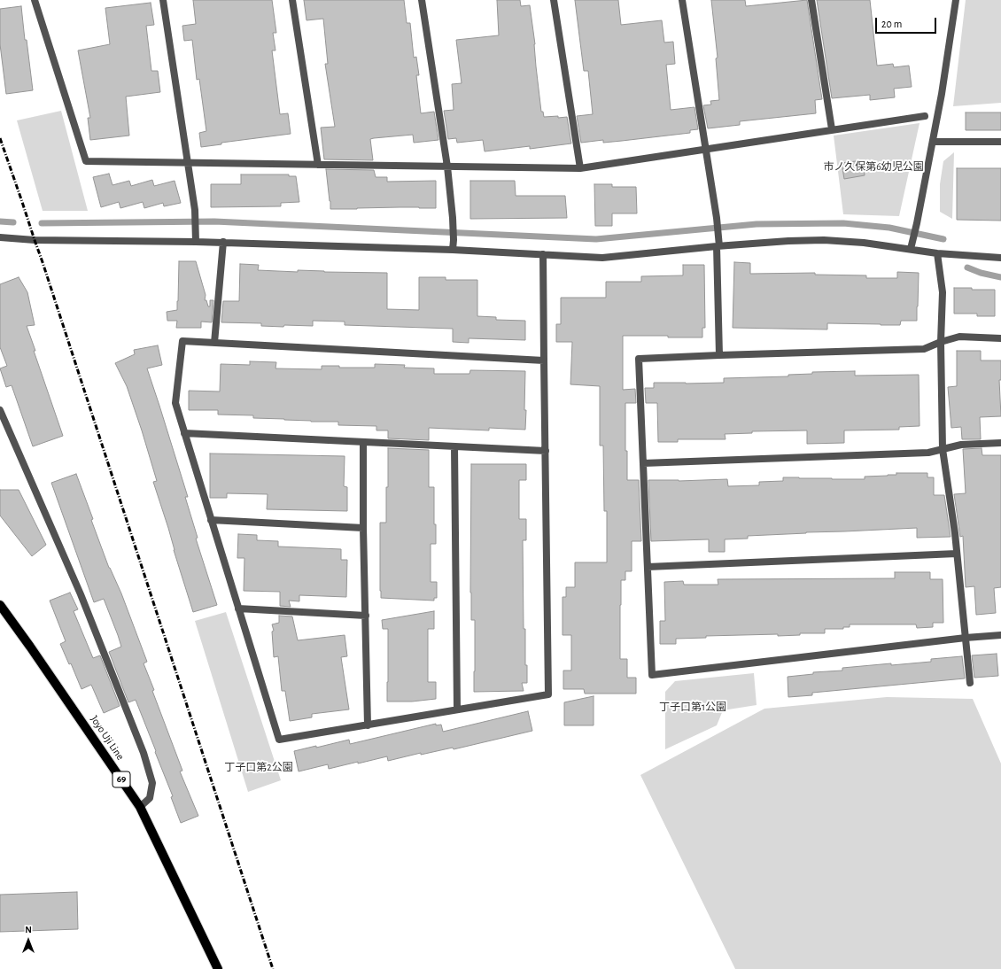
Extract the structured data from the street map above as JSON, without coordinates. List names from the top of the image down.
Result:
{
  "streets": {
    "main road": ["Joyo Uji Line", "69"]
  },
  "parks": ["市ノ久保第6幼児公園", "丁子口第1公園", "丁子口第2公園"],
  "scale_bar": "20 m",
  "north": "top"
}
